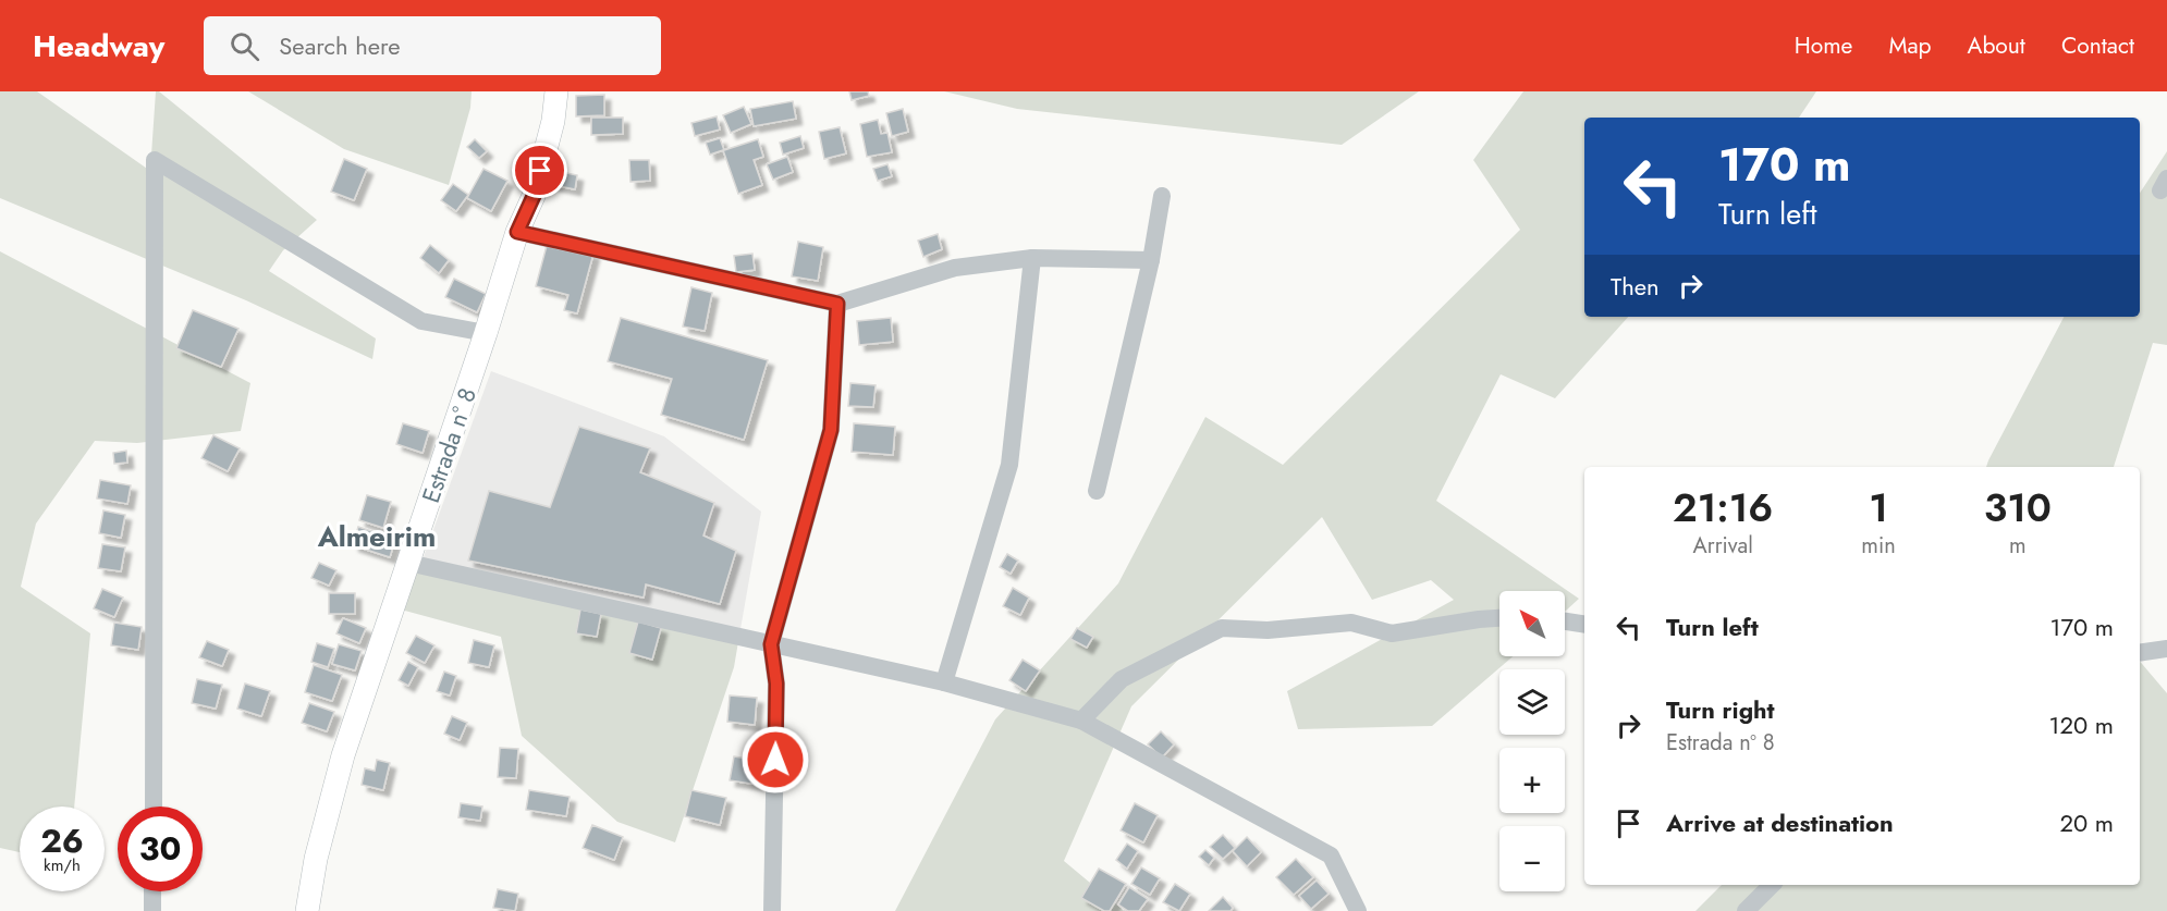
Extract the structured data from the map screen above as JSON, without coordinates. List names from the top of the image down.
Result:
{
  "streets": {
    "main road": ["Estrada nº 8"]
  },
  "districts": ["Almeirim"],
  "north": "top left",
  "page": {
    "header": "Headway",
    "search": "Search here",
    "nav": [
      "Home",
      "Map",
      "About",
      "Contact"
    ],
    "turn": ["170 m", "Turn left"],
    "then": "Then",
    "eta": [
      "21:16",
      "Arrival",
      "1",
      "min",
      "310",
      "m"
    ],
    "list": [
      {
        "name": "Turn left",
        "value": "170 m"
      },
      {
        "name": "Turn right",
        "note": "Estrada nº 8",
        "value": "120 m"
      },
      {
        "name": "Arrive at destination",
        "value": "20 m"
      }
    ],
    "map_buttons": ["+", "−"],
    "speed": "26 km/h",
    "limit": "30"
  }
}
